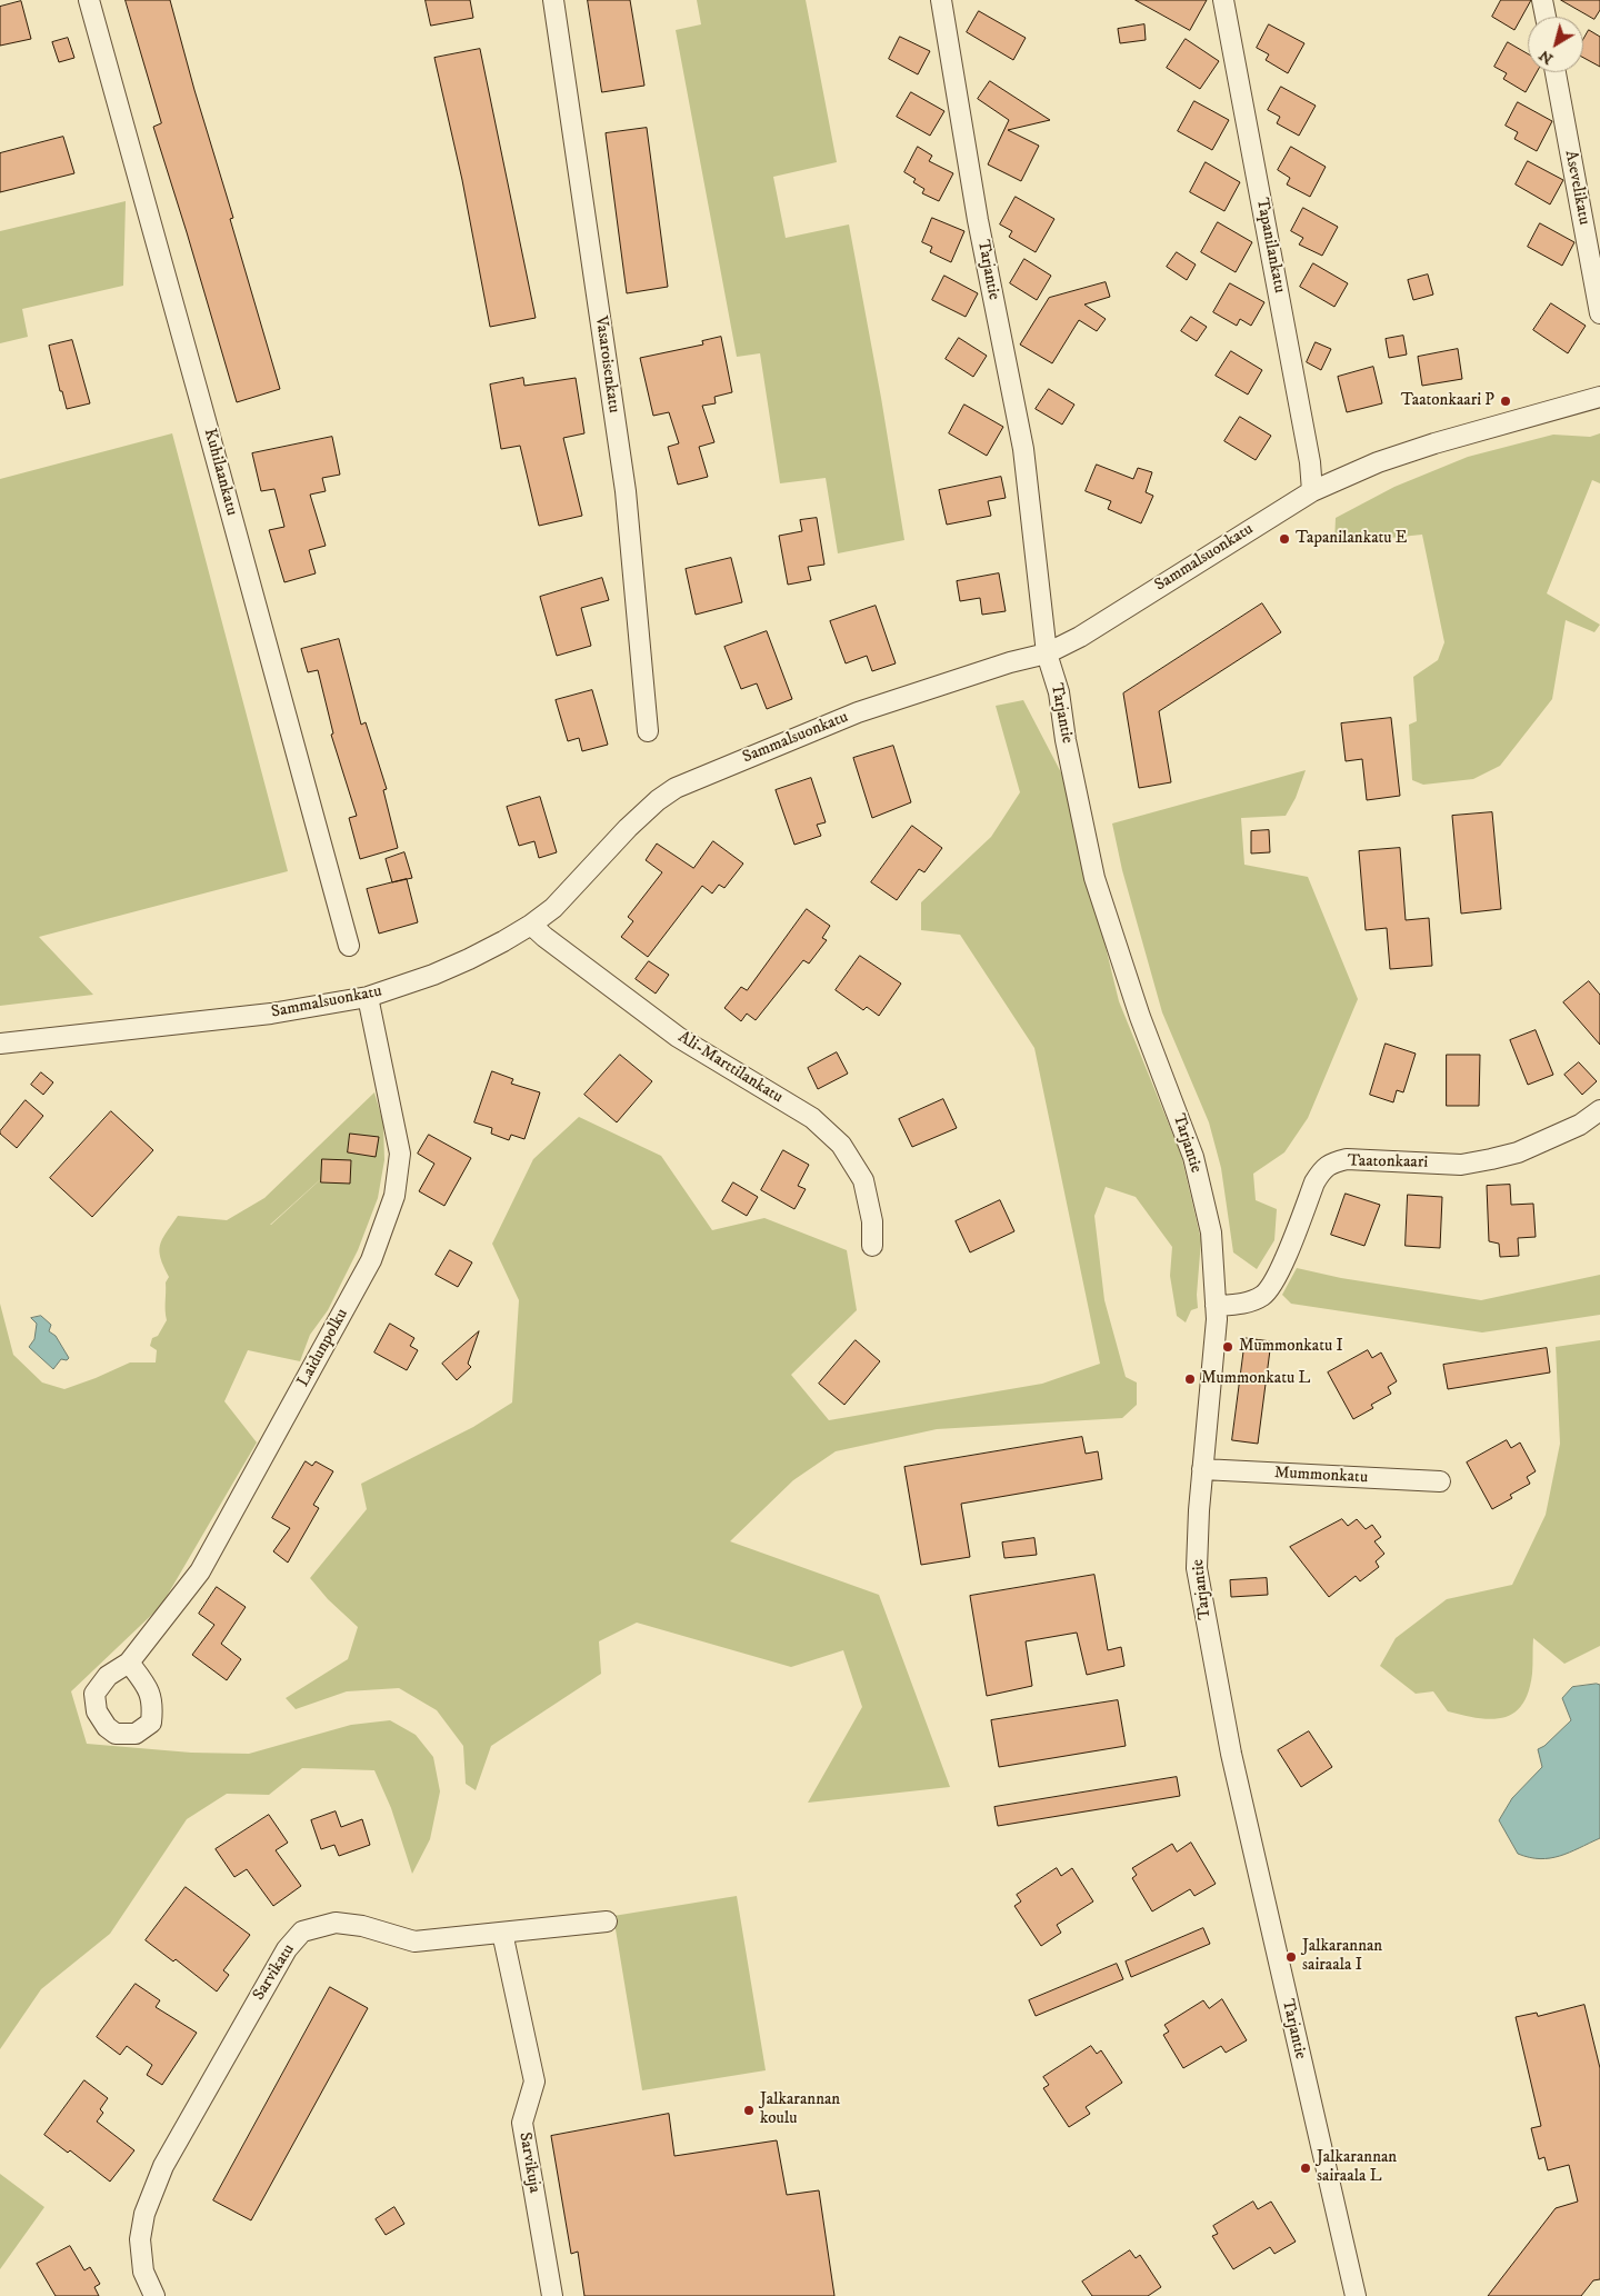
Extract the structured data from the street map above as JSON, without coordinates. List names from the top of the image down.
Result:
{
  "streets": {
    "street": [
      "Asevelikatu",
      "Tapanilankatu",
      "Tarjantie",
      "Vasaroisenkatu",
      "Kuhilaankatu",
      "Sammalsuonkatu",
      "Ali-Marttilankatu",
      "Taatonkaari",
      "Laidunpolku",
      "Mummonkatu",
      "Sarvikatu",
      "Sarvikuja"
    ]
  },
  "crossings": [
    ["Tapanilankatu", "Sammalsuonkatu"],
    ["Tarjantie", "Sammalsuonkatu"],
    ["Tarjantie", "Taatonkaari"],
    ["Tarjantie", "Mummonkatu"],
    ["Sammalsuonkatu", "Ali-Marttilankatu"],
    ["Sammalsuonkatu", "Laidunpolku"],
    ["Sarvikatu", "Sarvikuja"]
  ],
  "places": [
    "Taatonkaari P",
    "Tapanilankatu E",
    "Mummonkatu I",
    "Mummonkatu L",
    "Jalkarannan sairaala I",
    "Jalkarannan koulu",
    "Jalkarannan sairaala L"
  ],
  "north": "bottom left"
}
